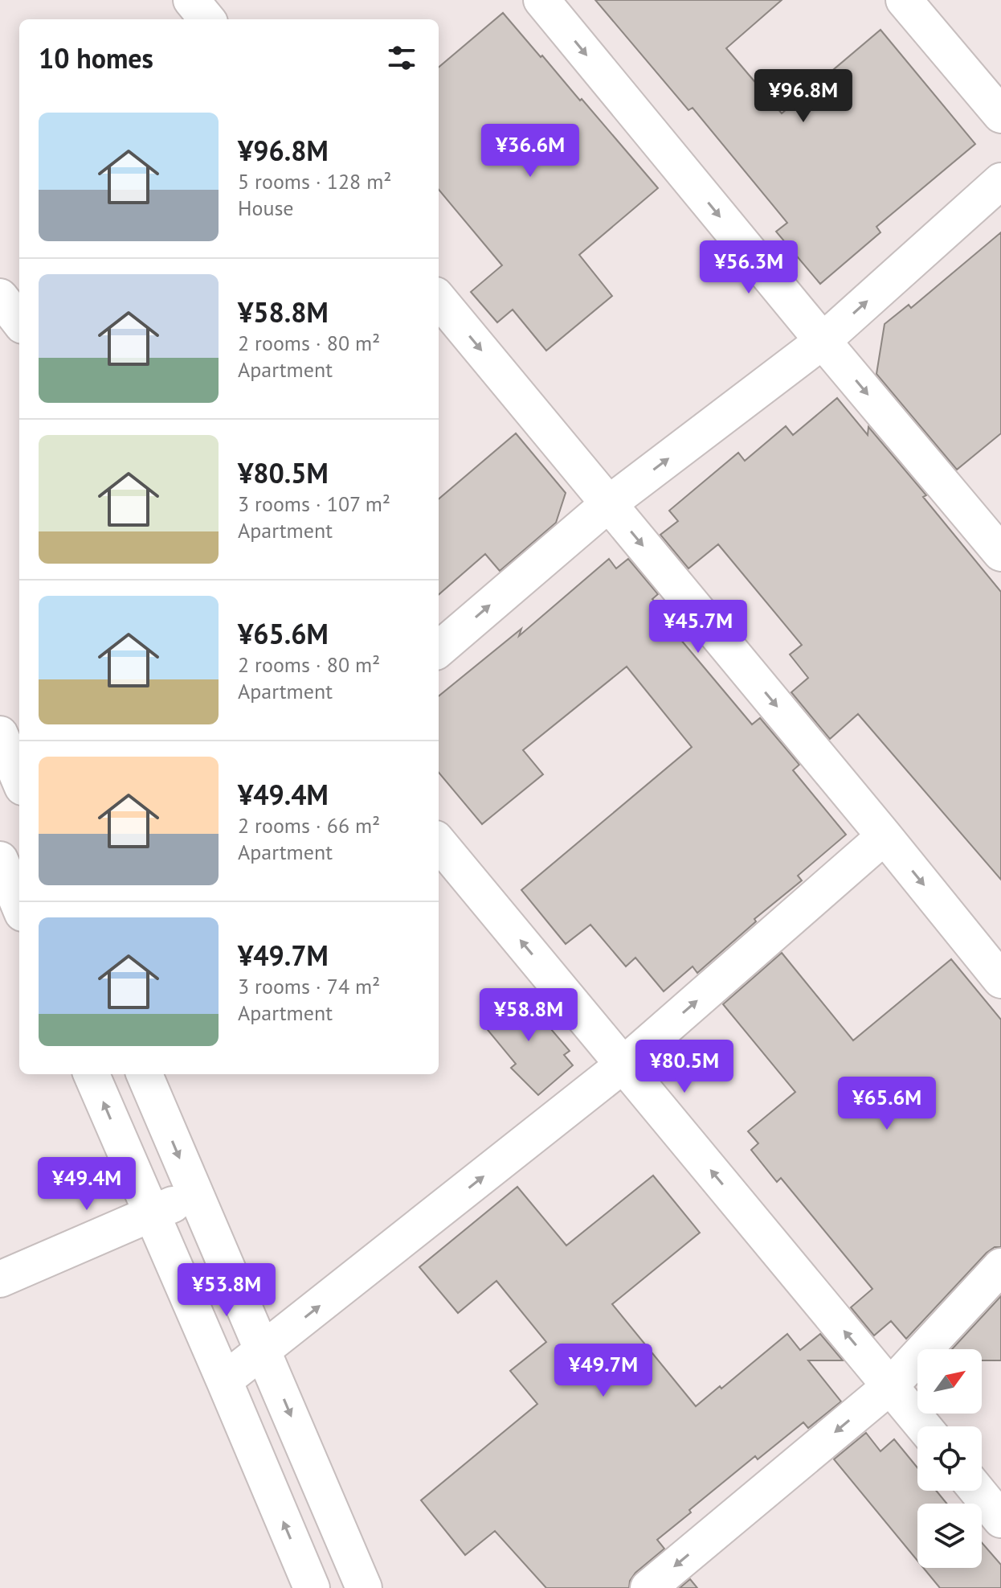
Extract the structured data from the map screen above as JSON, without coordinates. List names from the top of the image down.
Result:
{
  "north": "top right",
  "page": {
    "heading": "10 homes",
    "price": [
      "¥96.8M",
      "¥36.6M",
      "¥56.3M",
      "¥45.7M",
      "¥58.8M",
      "¥80.5M",
      "¥65.6M",
      "¥49.4M",
      "¥53.8M",
      "¥49.7M"
    ],
    "list": [
      {
        "name": "¥96.8M",
        "note": "5 rooms · 128 m² · House"
      },
      {
        "name": "¥58.8M",
        "note": "2 rooms · 80 m² · Apartment"
      },
      {
        "name": "¥80.5M",
        "note": "3 rooms · 107 m² · Apartment"
      },
      {
        "name": "¥65.6M",
        "note": "2 rooms · 80 m² · Apartment"
      },
      {
        "name": "¥49.4M",
        "note": "2 rooms · 66 m² · Apartment"
      },
      {
        "name": "¥49.7M",
        "note": "3 rooms · 74 m² · Apartment"
      }
    ]
  }
}
